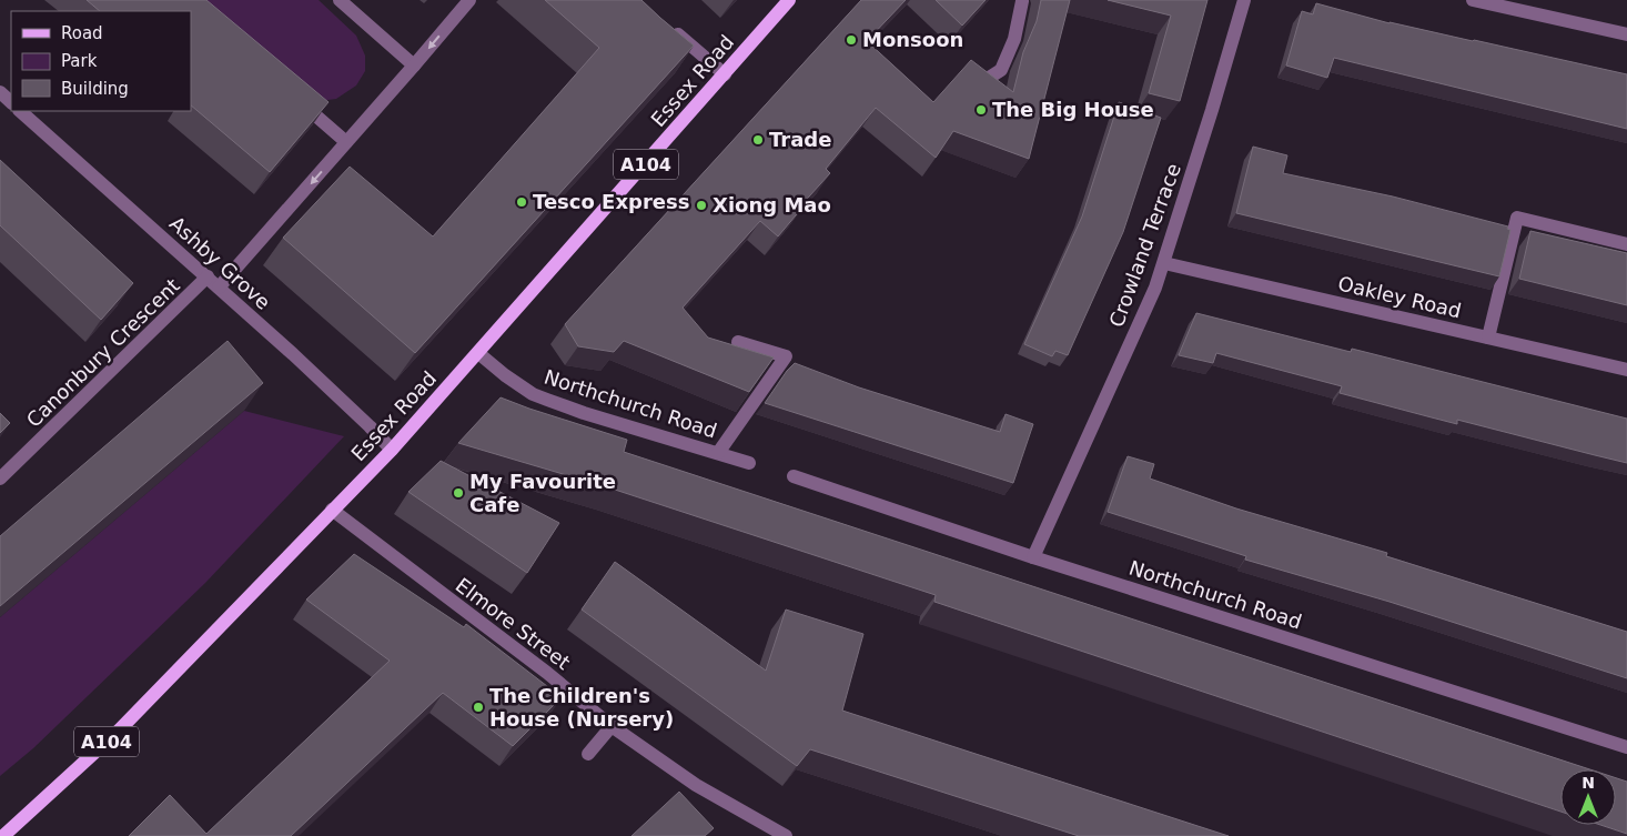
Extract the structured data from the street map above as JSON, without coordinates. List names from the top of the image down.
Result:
{
  "streets": {
    "main road": ["Essex Road", "A104"],
    "street": [
      "Crowland Terrace",
      "Ashby Grove",
      "Oakley Road",
      "Canonbury Crescent",
      "Northchurch Road",
      "Elmore Street"
    ]
  },
  "crossings": [
    ["Essex Road", "Ashby Grove"],
    ["Essex Road", "Northchurch Road"],
    ["Essex Road", "Elmore Street"],
    ["Crowland Terrace", "Oakley Road"],
    ["Crowland Terrace", "Northchurch Road"],
    ["Ashby Grove", "Canonbury Crescent"]
  ],
  "places": [
    "Monsoon",
    "The Big House",
    "Trade",
    "Tesco Express",
    "Xiong Mao",
    "My Favourite Cafe",
    "The Children's House (Nursery)"
  ],
  "legend": ["Road", "Park", "Building"],
  "north": "top"
}
